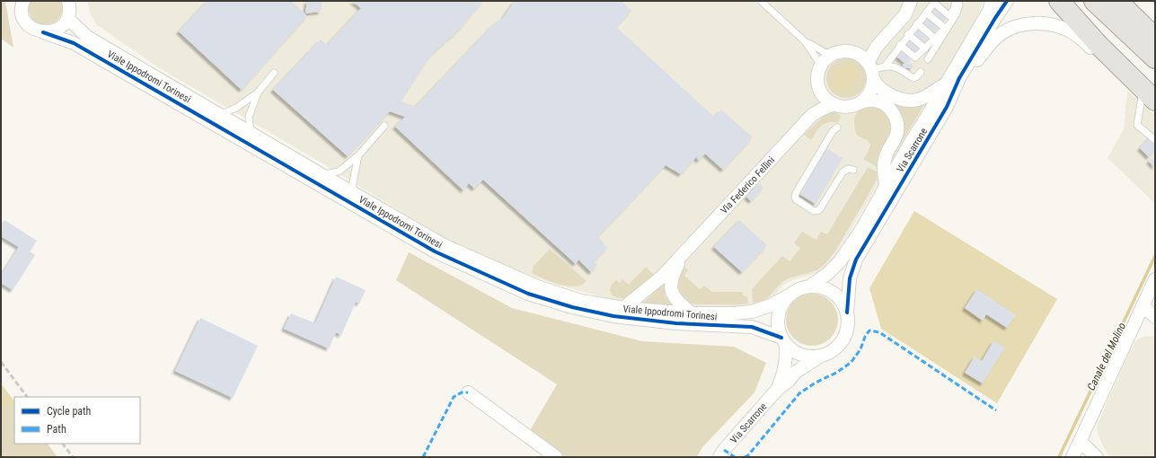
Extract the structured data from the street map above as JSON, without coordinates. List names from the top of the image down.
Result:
{
  "streets": {
    "street": ["Viale Ippodromi Torinesi", "Via Scarrone", "Via Federico Fellini"]
  },
  "crossings": [
    ["Viale Ippodromi Torinesi", "Via Scarrone"],
    ["Viale Ippodromi Torinesi", "Via Federico Fellini"],
    ["Via Scarrone", "Via Federico Fellini"]
  ],
  "water": ["Canale del Molino"],
  "legend": ["Cycle path", "Path"]
}
